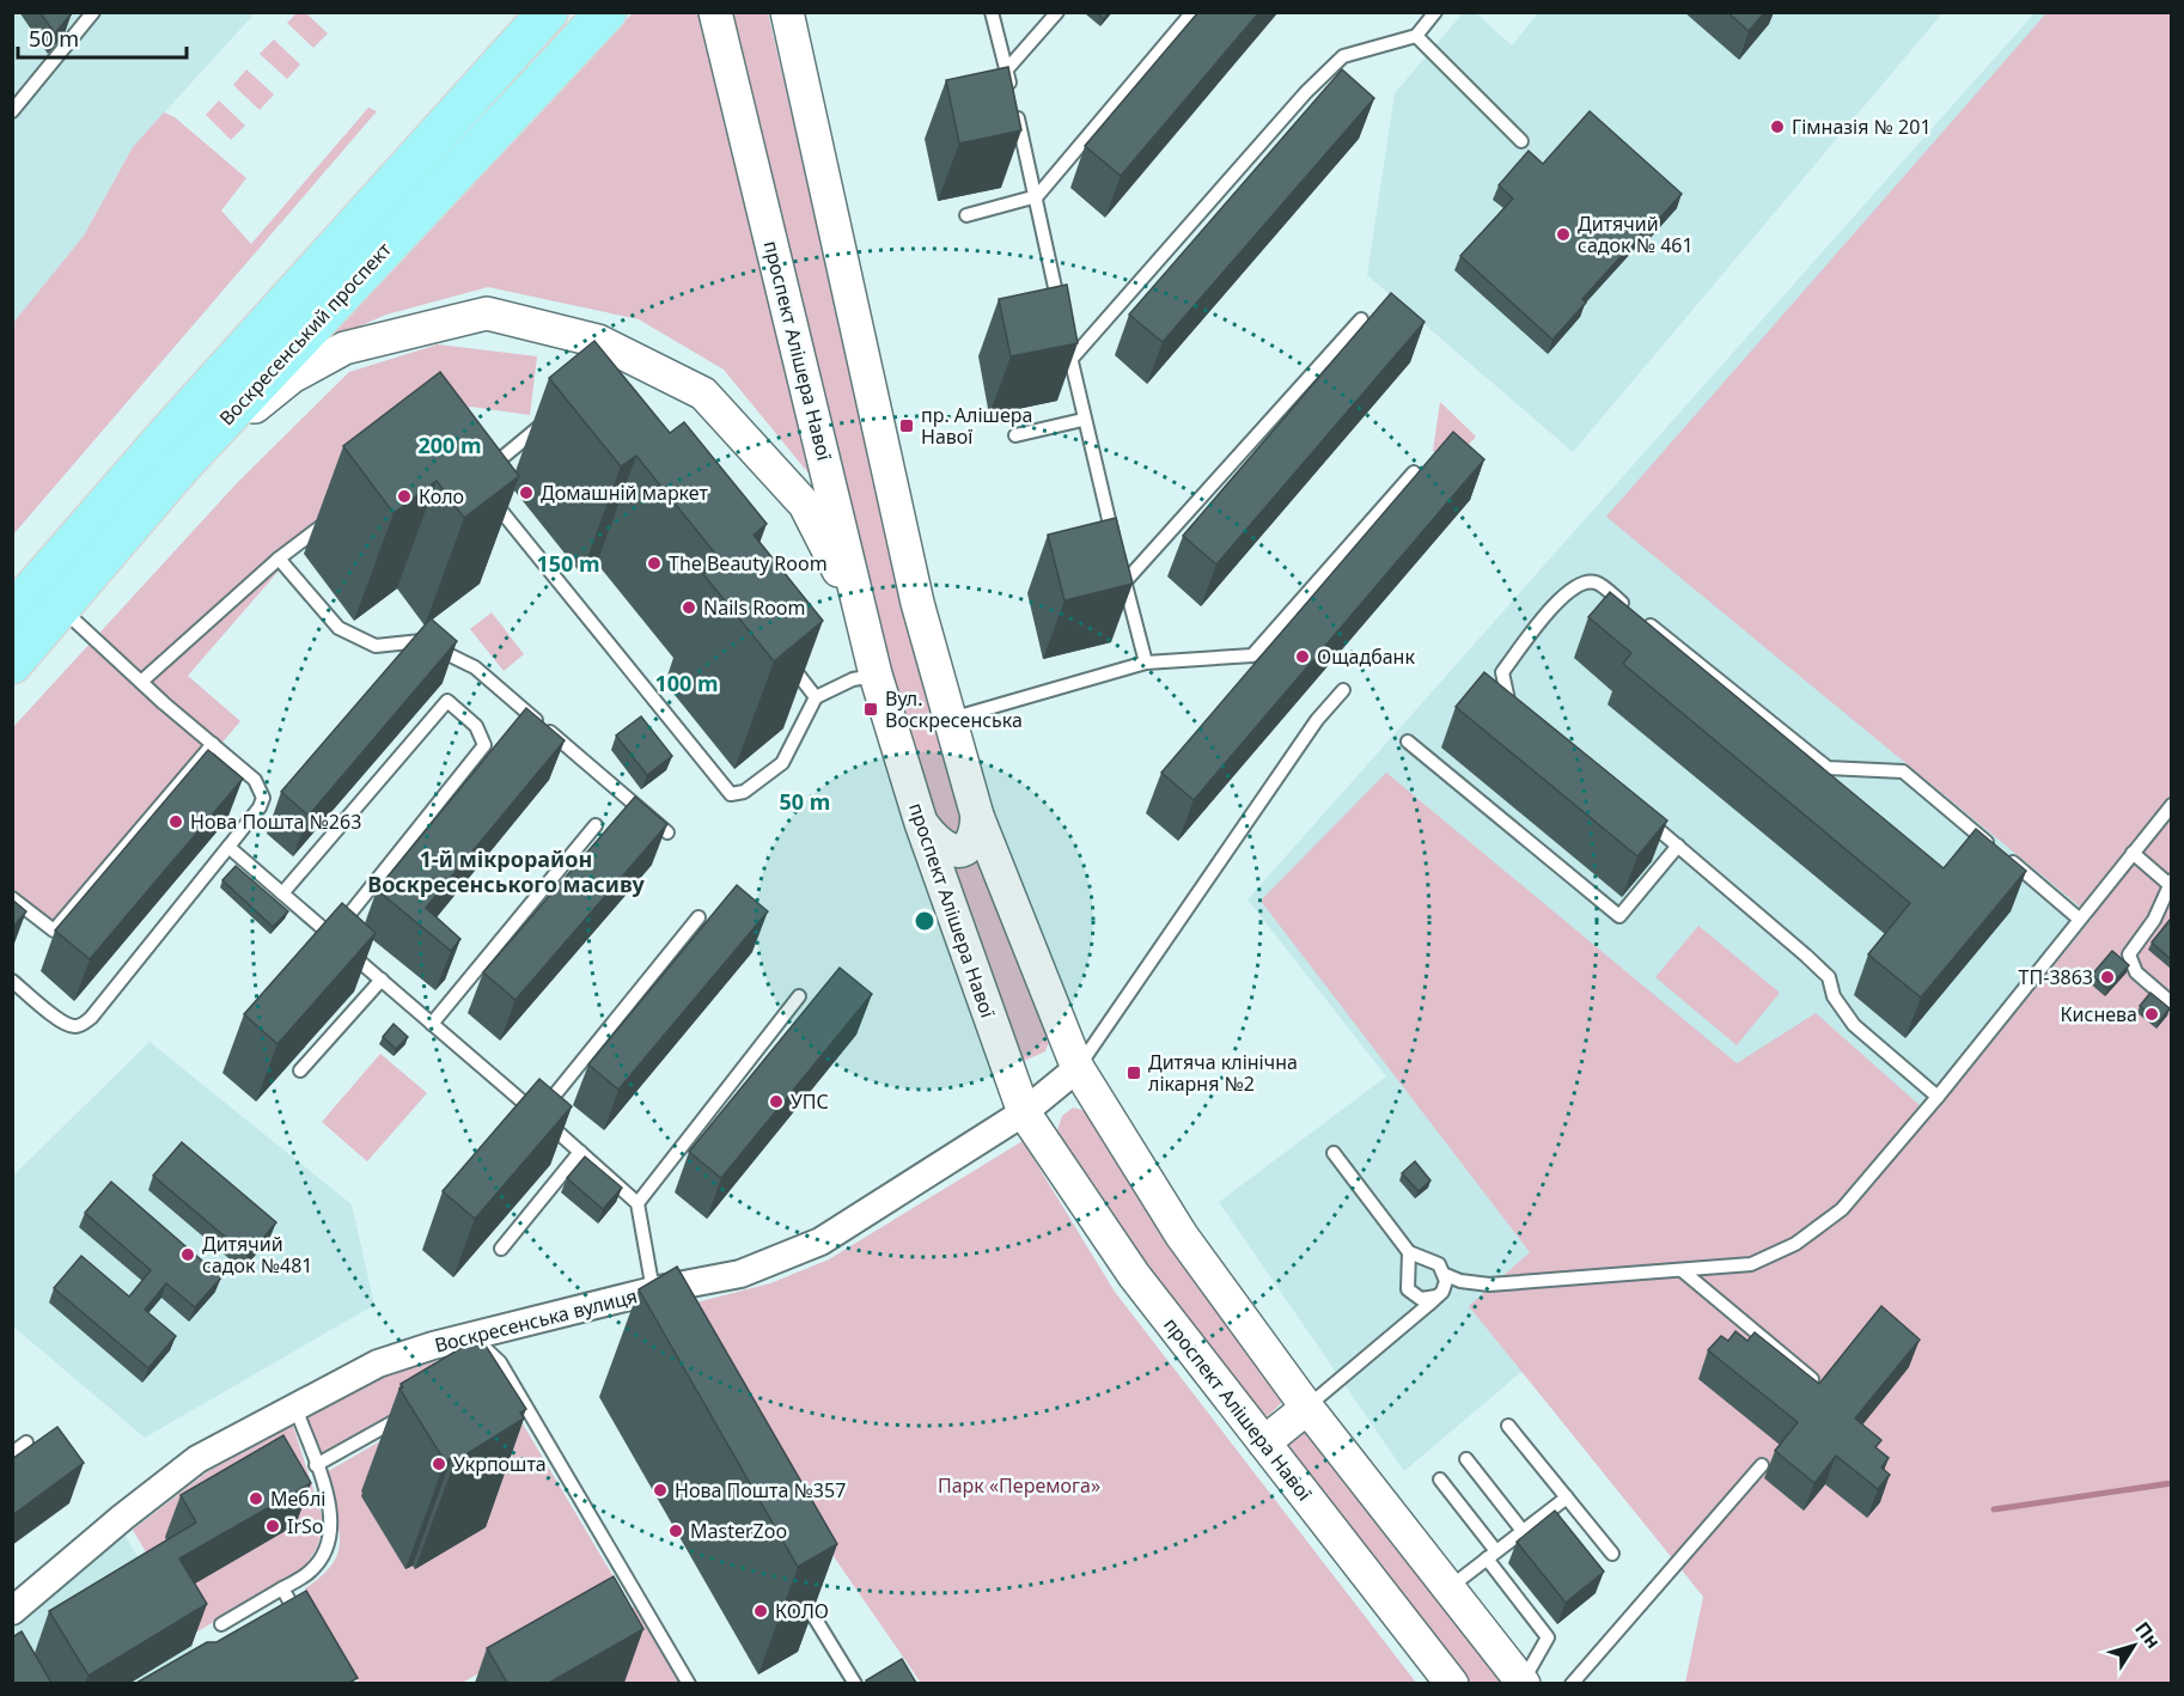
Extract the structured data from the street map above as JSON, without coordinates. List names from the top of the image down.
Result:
{
  "streets": {
    "main road": ["Воскресенський проспект"],
    "street": ["проспект Алішера Навої", "Воскресенська вулиця"]
  },
  "crossings": [
    ["проспект Алішера Навої", "Воскресенська вулиця"]
  ],
  "districts": ["1-й мікрорайон Воскресенського масиву"],
  "parks": ["Парк «Перемога»"],
  "places": {
    "other": [
      "Гімназія № 201",
      "Дитячий садок № 461",
      "Домашній маркет",
      "Коло",
      "The Beauty Room",
      "Nails Room",
      "Ощадбанк",
      "Нова Пошта №263",
      "ТП-3863",
      "Киснева",
      "УПС",
      "Дитячий садок №481",
      "Укрпошта",
      "Нова Пошта №357",
      "Меблі",
      "IrSo",
      "MasterZoo",
      "КОЛО"
    ],
    "transit": ["пр. Алішера Навої", "Вул. Воскресенська", "Дитяча клінічна лікарня №2"]
  },
  "scale_bar": "50 m",
  "north": "top right",
  "rings": [
    "200 m",
    "150 m",
    "100 m",
    "50 m"
  ]
}
